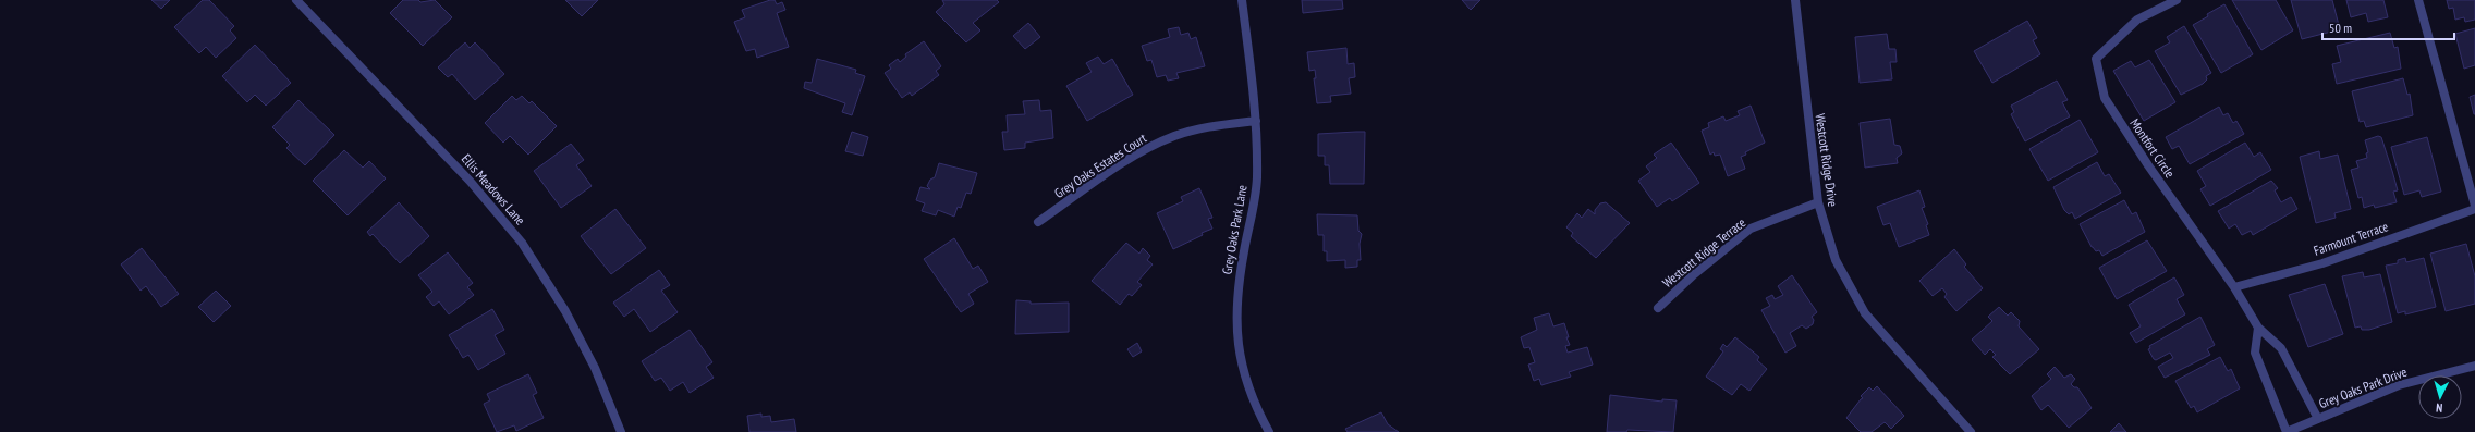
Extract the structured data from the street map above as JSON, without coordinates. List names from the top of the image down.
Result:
{
  "streets": {
    "street": [
      "Montfort Circle",
      "Westcott Ridge Drive",
      "Grey Oaks Estates Court",
      "Ellis Meadows Lane",
      "Grey Oaks Park Lane",
      "Farmount Terrace",
      "Westcott Ridge Terrace",
      "Grey Oaks Park Drive"
    ]
  },
  "crossings": [
    ["Montfort Circle", "Farmount Terrace"],
    ["Montfort Circle", "Grey Oaks Park Drive"],
    ["Westcott Ridge Drive", "Westcott Ridge Terrace"],
    ["Grey Oaks Estates Court", "Grey Oaks Park Lane"]
  ],
  "scale_bar": "50 m",
  "north": "bottom"
}
